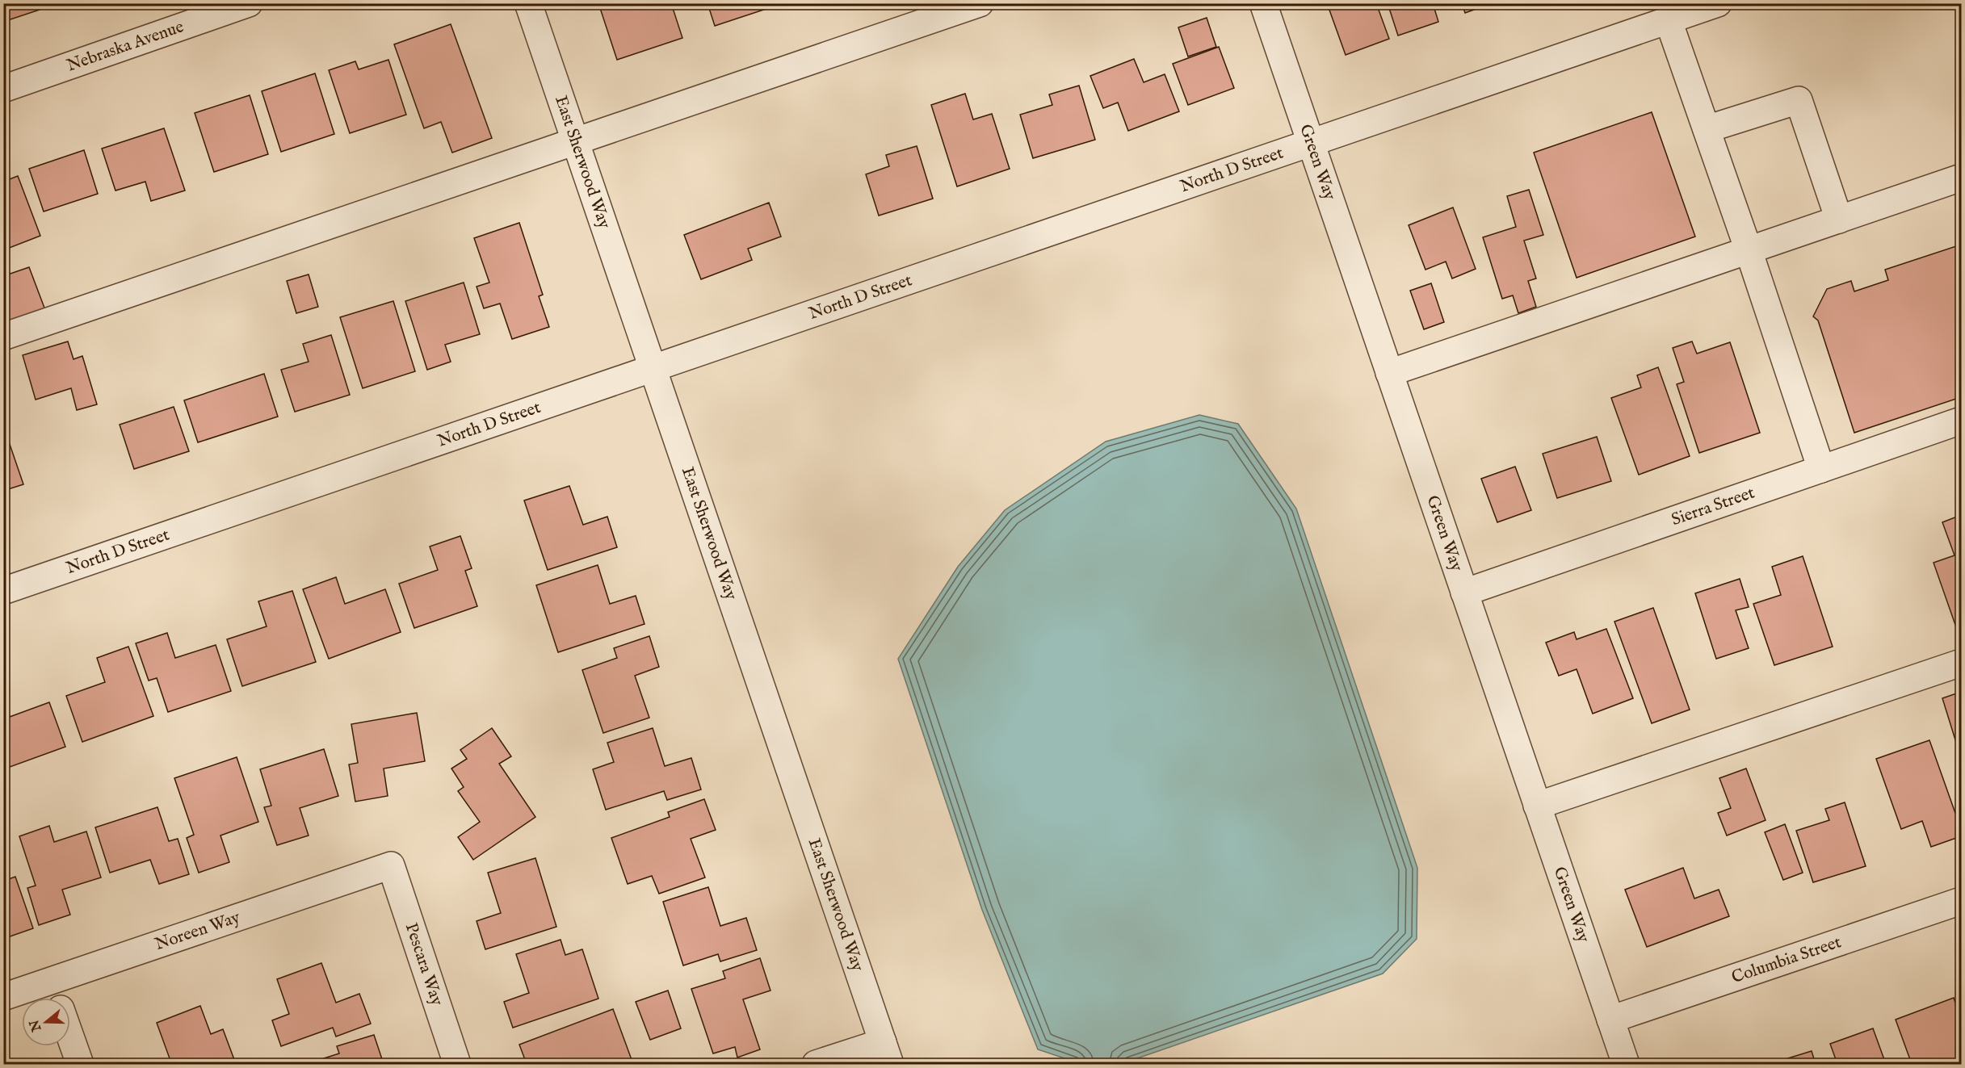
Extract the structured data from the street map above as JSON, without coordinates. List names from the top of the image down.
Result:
{
  "streets": {
    "street": [
      "Nebraska Avenue",
      "East Sherwood Way",
      "Green Way",
      "North D Street",
      "Sierra Street",
      "Noreen Way",
      "Columbia Street",
      "Pescara Way"
    ]
  },
  "crossings": [
    ["East Sherwood Way", "North D Street"],
    ["Green Way", "North D Street"],
    ["Green Way", "Sierra Street"],
    ["Green Way", "Columbia Street"],
    ["Noreen Way", "Pescara Way"]
  ],
  "north": "left"
}
